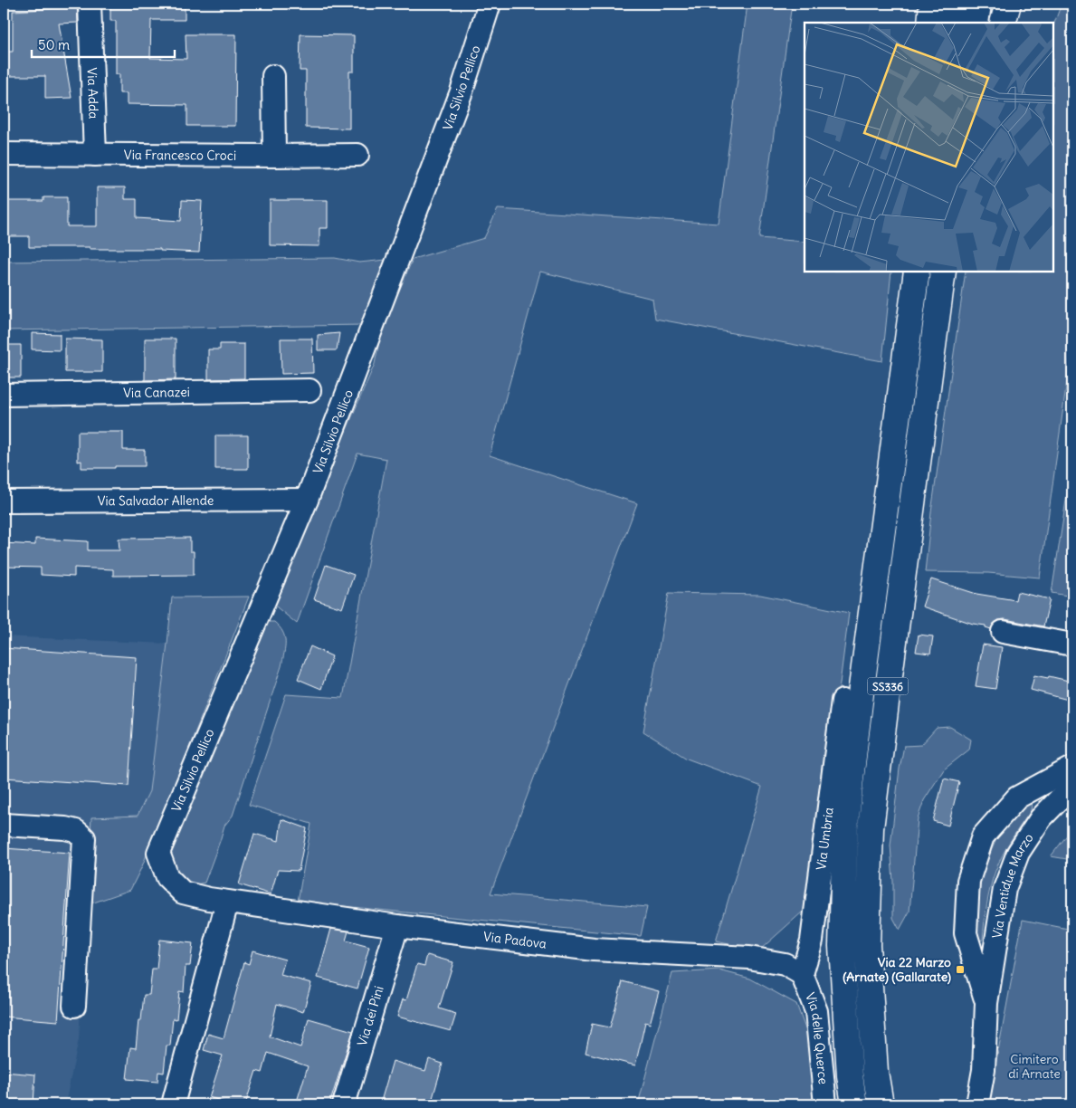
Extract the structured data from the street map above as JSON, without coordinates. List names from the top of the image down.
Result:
{
  "streets": {
    "highway": ["SS336"],
    "street": [
      "Via Silvio Pellico",
      "Via Adda",
      "Via Francesco Croci",
      "Via Canazei",
      "Via Salvador Allende",
      "Via Umbria",
      "Via Ventidue Marzo",
      "Via Padova",
      "Via dei Pini",
      "Via delle Querce"
    ]
  },
  "crossings": [
    ["Via Silvio Pellico", "Via Salvador Allende"],
    ["Via Silvio Pellico", "Via Padova"],
    ["Via Adda", "Via Francesco Croci"],
    ["Via Umbria", "Via Padova"],
    ["Via Umbria", "Via delle Querce"],
    ["Via Padova", "Via dei Pini"],
    ["Via Padova", "Via delle Querce"]
  ],
  "parks": ["Cimitero di Arnate"],
  "places": {
    "transit": ["Via 22 Marzo (Arnate) (Gallarate)"]
  },
  "scale_bar": "50 m"
}
